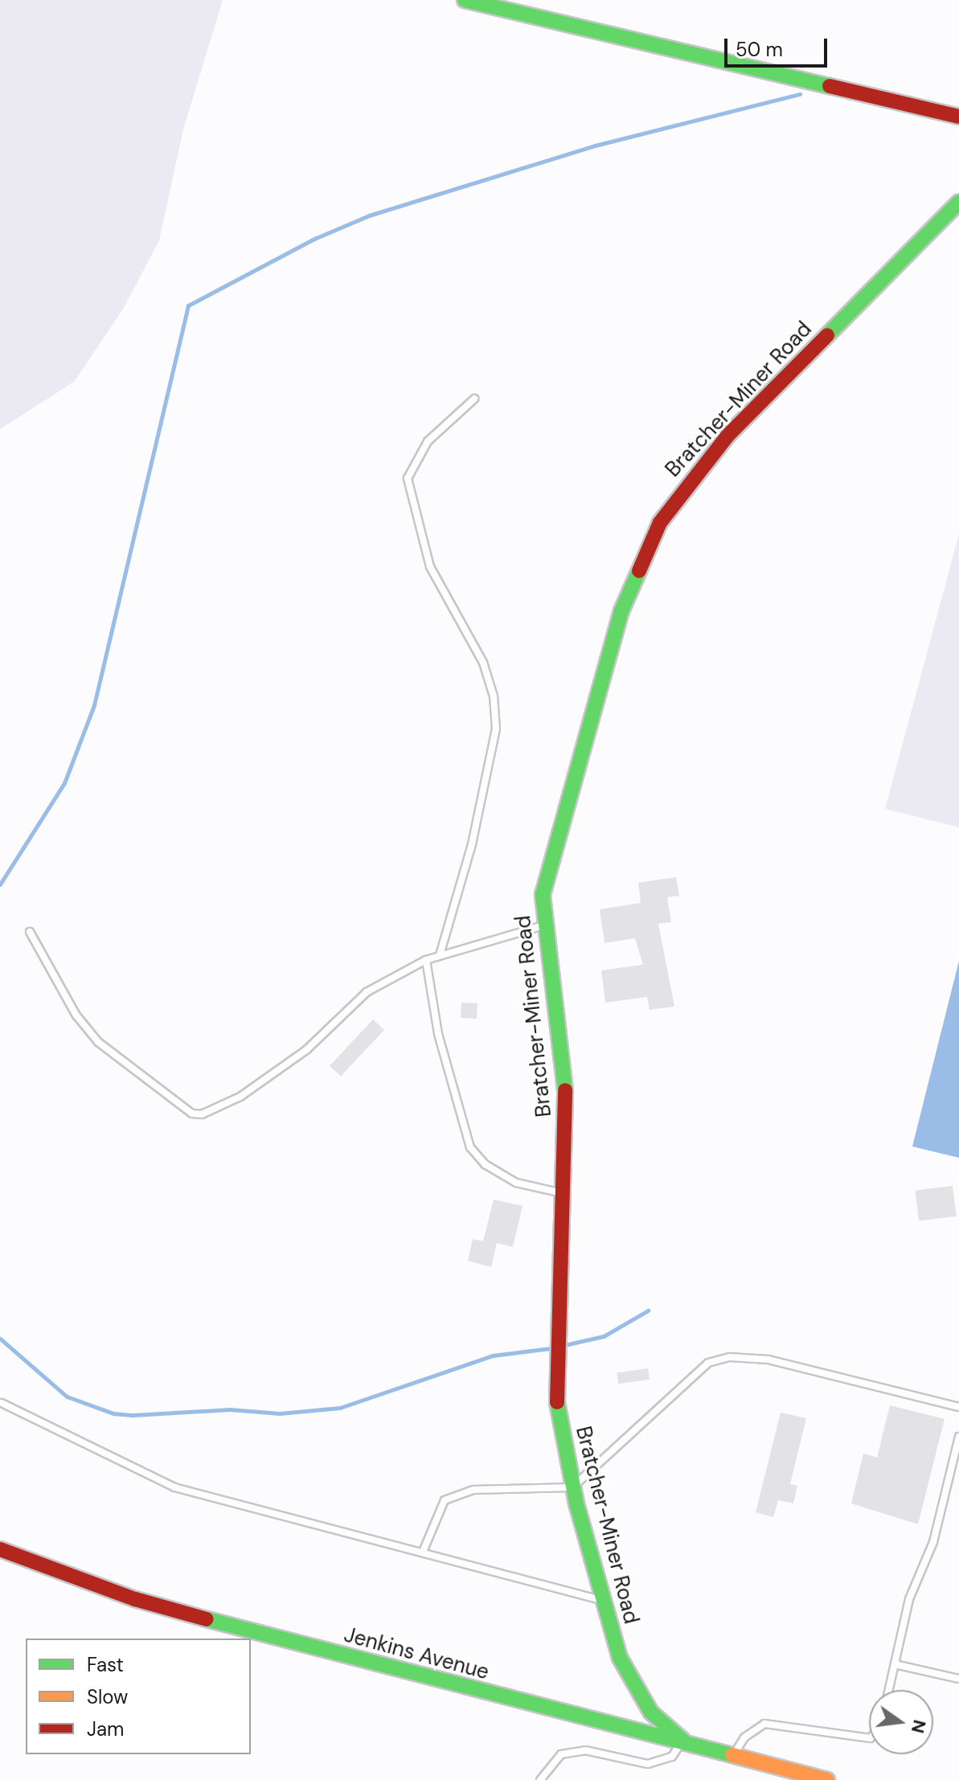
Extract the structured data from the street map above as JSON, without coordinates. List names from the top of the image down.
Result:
{
  "streets": {
    "street": ["Bratcher-Miner Road", "Jenkins Avenue"]
  },
  "crossings": [
    ["Bratcher-Miner Road", "Jenkins Avenue"]
  ],
  "legend": ["Fast", "Slow", "Jam"],
  "scale_bar": "50 m",
  "north": "right"
}
